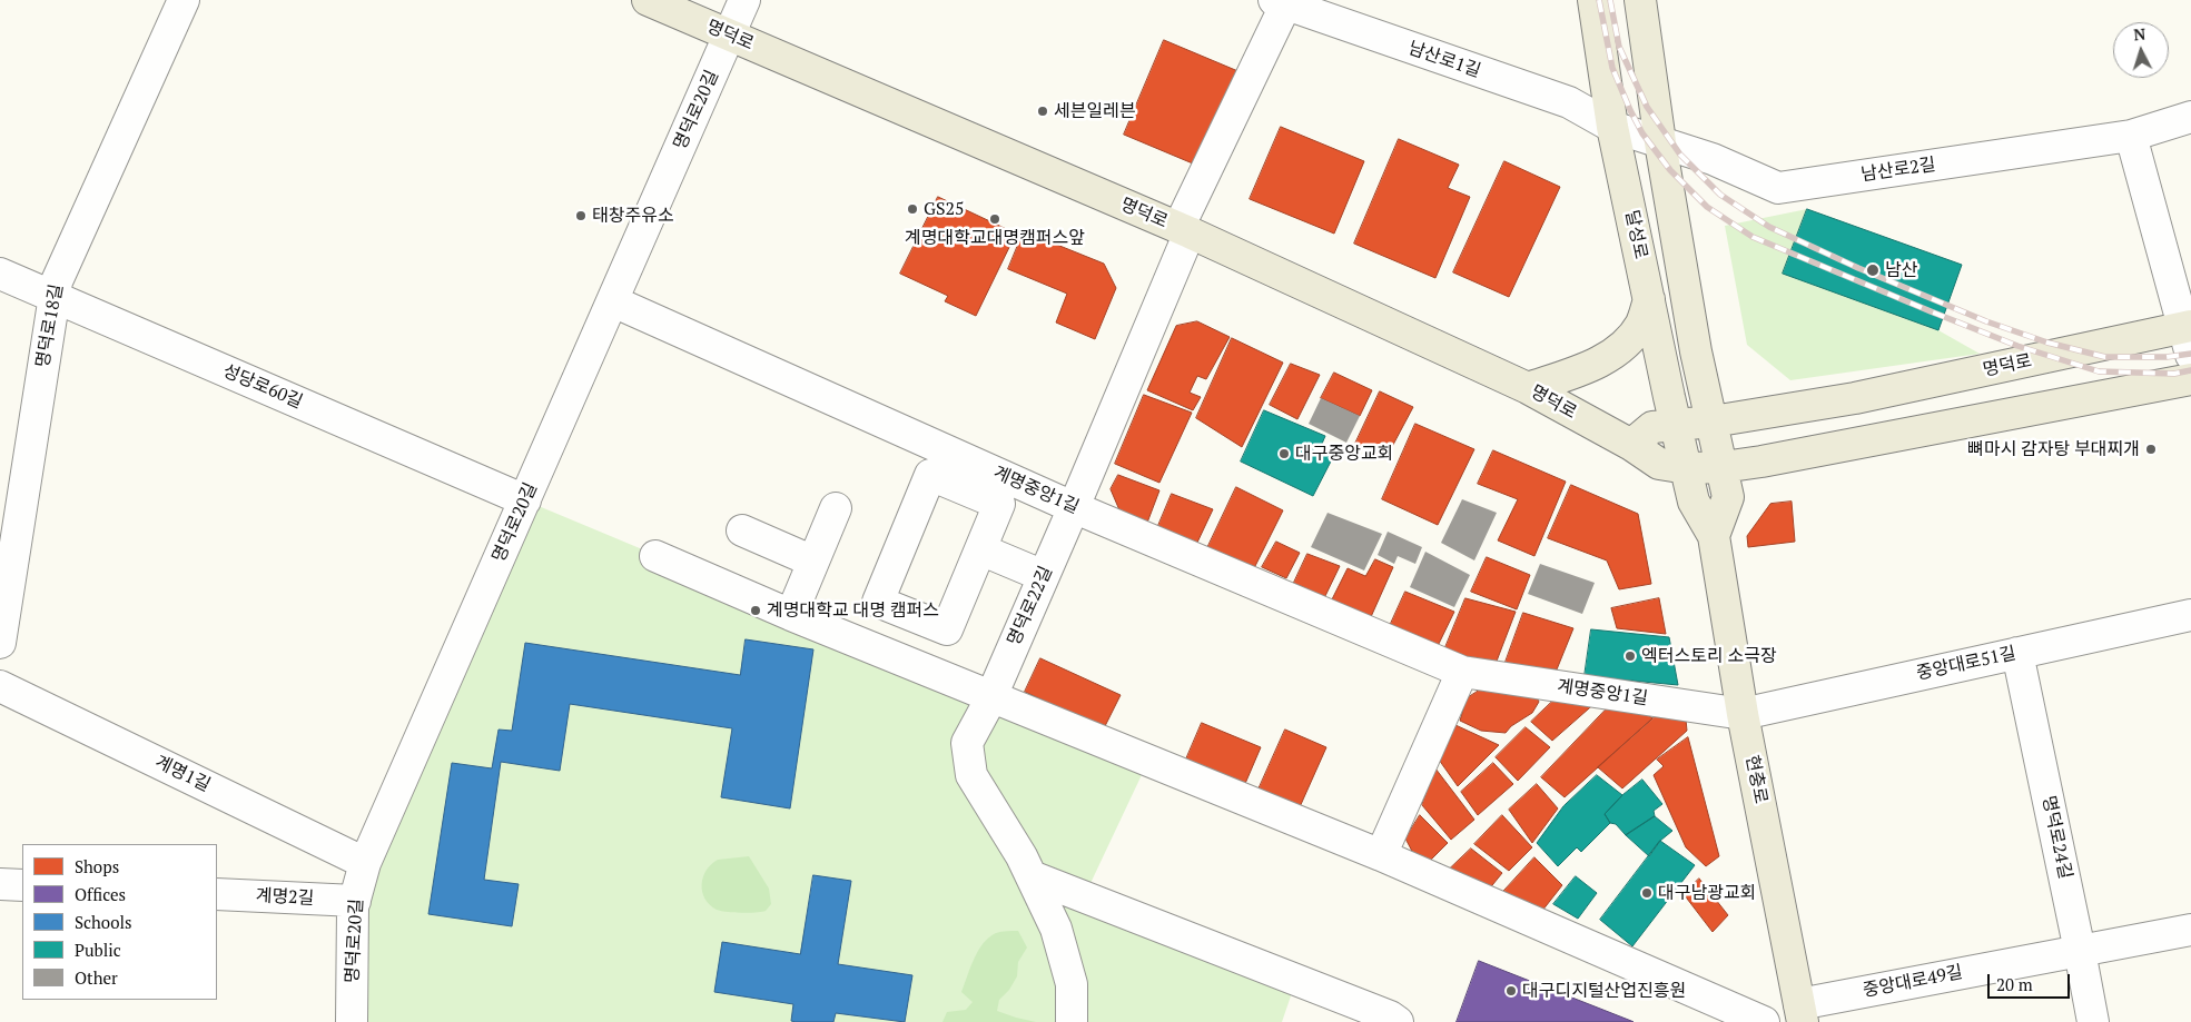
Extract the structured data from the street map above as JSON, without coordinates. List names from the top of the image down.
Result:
{
  "streets": {
    "main road": ["명덕로", "달성로", "현충로"],
    "street": [
      "남산로1길",
      "명덕로20길",
      "남산로2길",
      "명덕로18길",
      "성당로60길",
      "계명중앙1길",
      "명덕로22길",
      "중앙대로51길",
      "계명1길",
      "명덕로24길",
      "계명2길",
      "중앙대로49길"
    ]
  },
  "crossings": [
    ["명덕로", "명덕로20길"],
    ["명덕로", "달성로"],
    ["명덕로", "명덕로22길"],
    ["명덕로", "현충로"],
    ["남산로1길", "남산로2길"],
    ["남산로1길", "달성로"],
    ["남산로1길", "명덕로22길"],
    ["명덕로20길", "성당로60길"],
    ["명덕로20길", "계명중앙1길"],
    ["명덕로20길", "계명1길"],
    ["명덕로20길", "계명2길"],
    ["남산로2길", "달성로"],
    ["남산로2길", "현충로"],
    ["달성로", "현충로"],
    ["명덕로18길", "성당로60길"],
    ["계명중앙1길", "명덕로22길"],
    ["계명중앙1길", "중앙대로51길"],
    ["계명중앙1길", "현충로"],
    ["중앙대로51길", "현충로"],
    ["중앙대로51길", "명덕로24길"],
    ["현충로", "중앙대로49길"],
    ["명덕로24길", "중앙대로49길"]
  ],
  "places": [
    "세븐일레븐",
    "GS25",
    "태창주유소",
    "계명대학교대명캠퍼스앞",
    "남산",
    "뼈마시 감자탕 부대찌개",
    "대구중앙교회",
    "계명대학교 대명 캠퍼스",
    "엑터스토리 소극장",
    "대구남광교회",
    "대구디지털산업진흥원"
  ],
  "legend": [
    "Shops",
    "Offices",
    "Schools",
    "Public",
    "Other"
  ],
  "scale_bar": "20 m",
  "north": "top"
}
